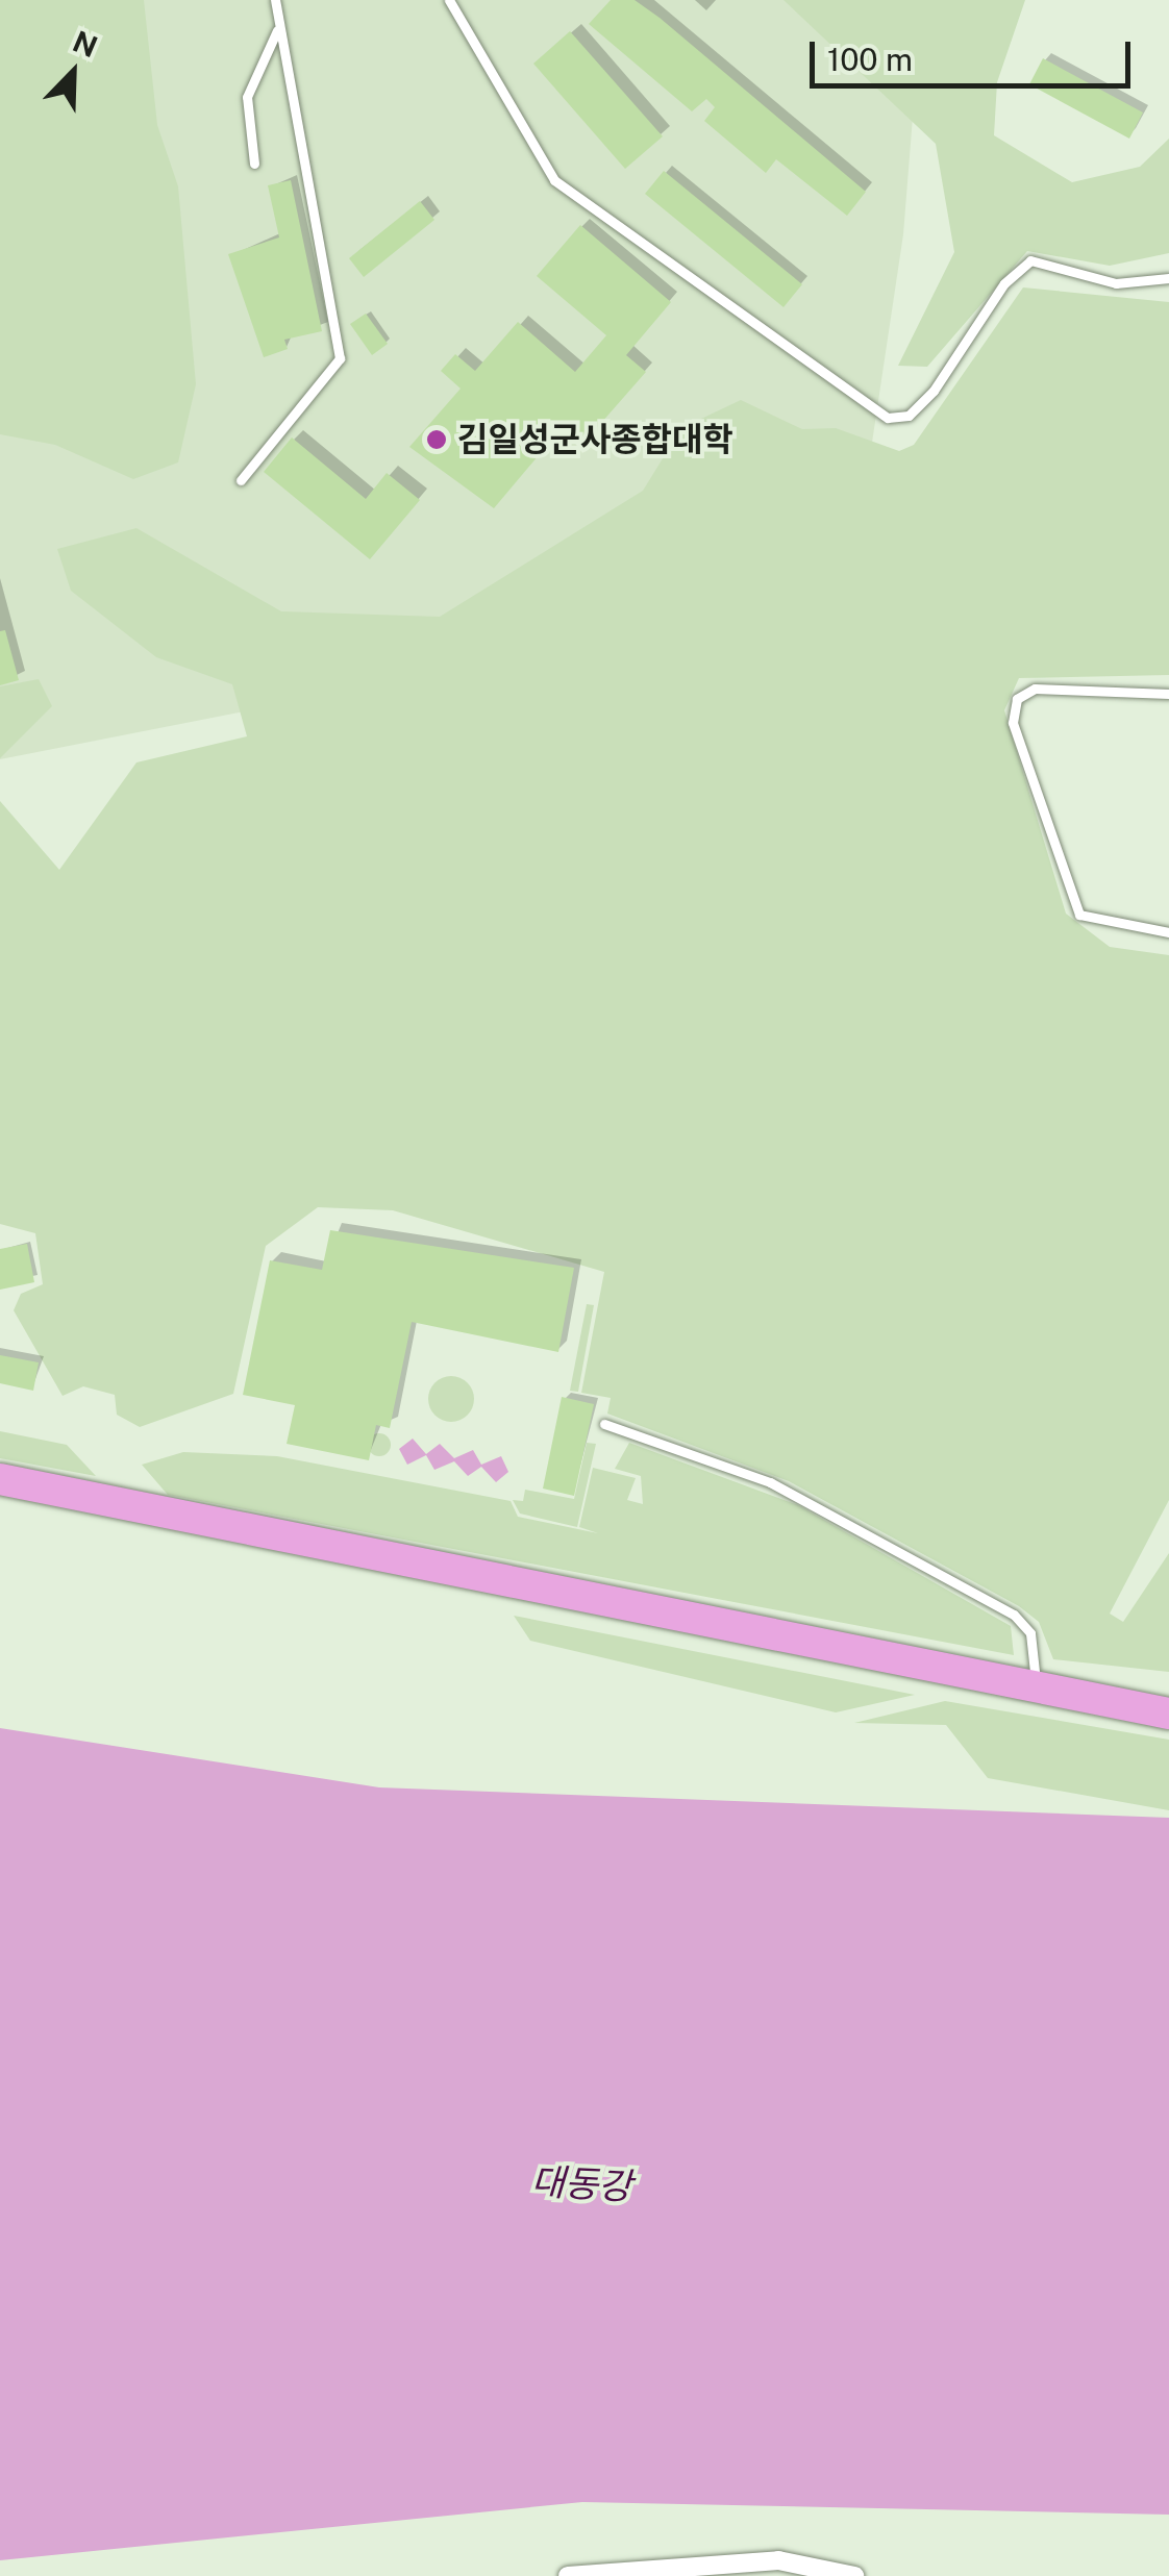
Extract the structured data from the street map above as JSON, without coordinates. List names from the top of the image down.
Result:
{
  "water": ["대동강"],
  "places": ["김일성군사종합대학"],
  "scale_bar": "100 m",
  "north": "top right"
}
